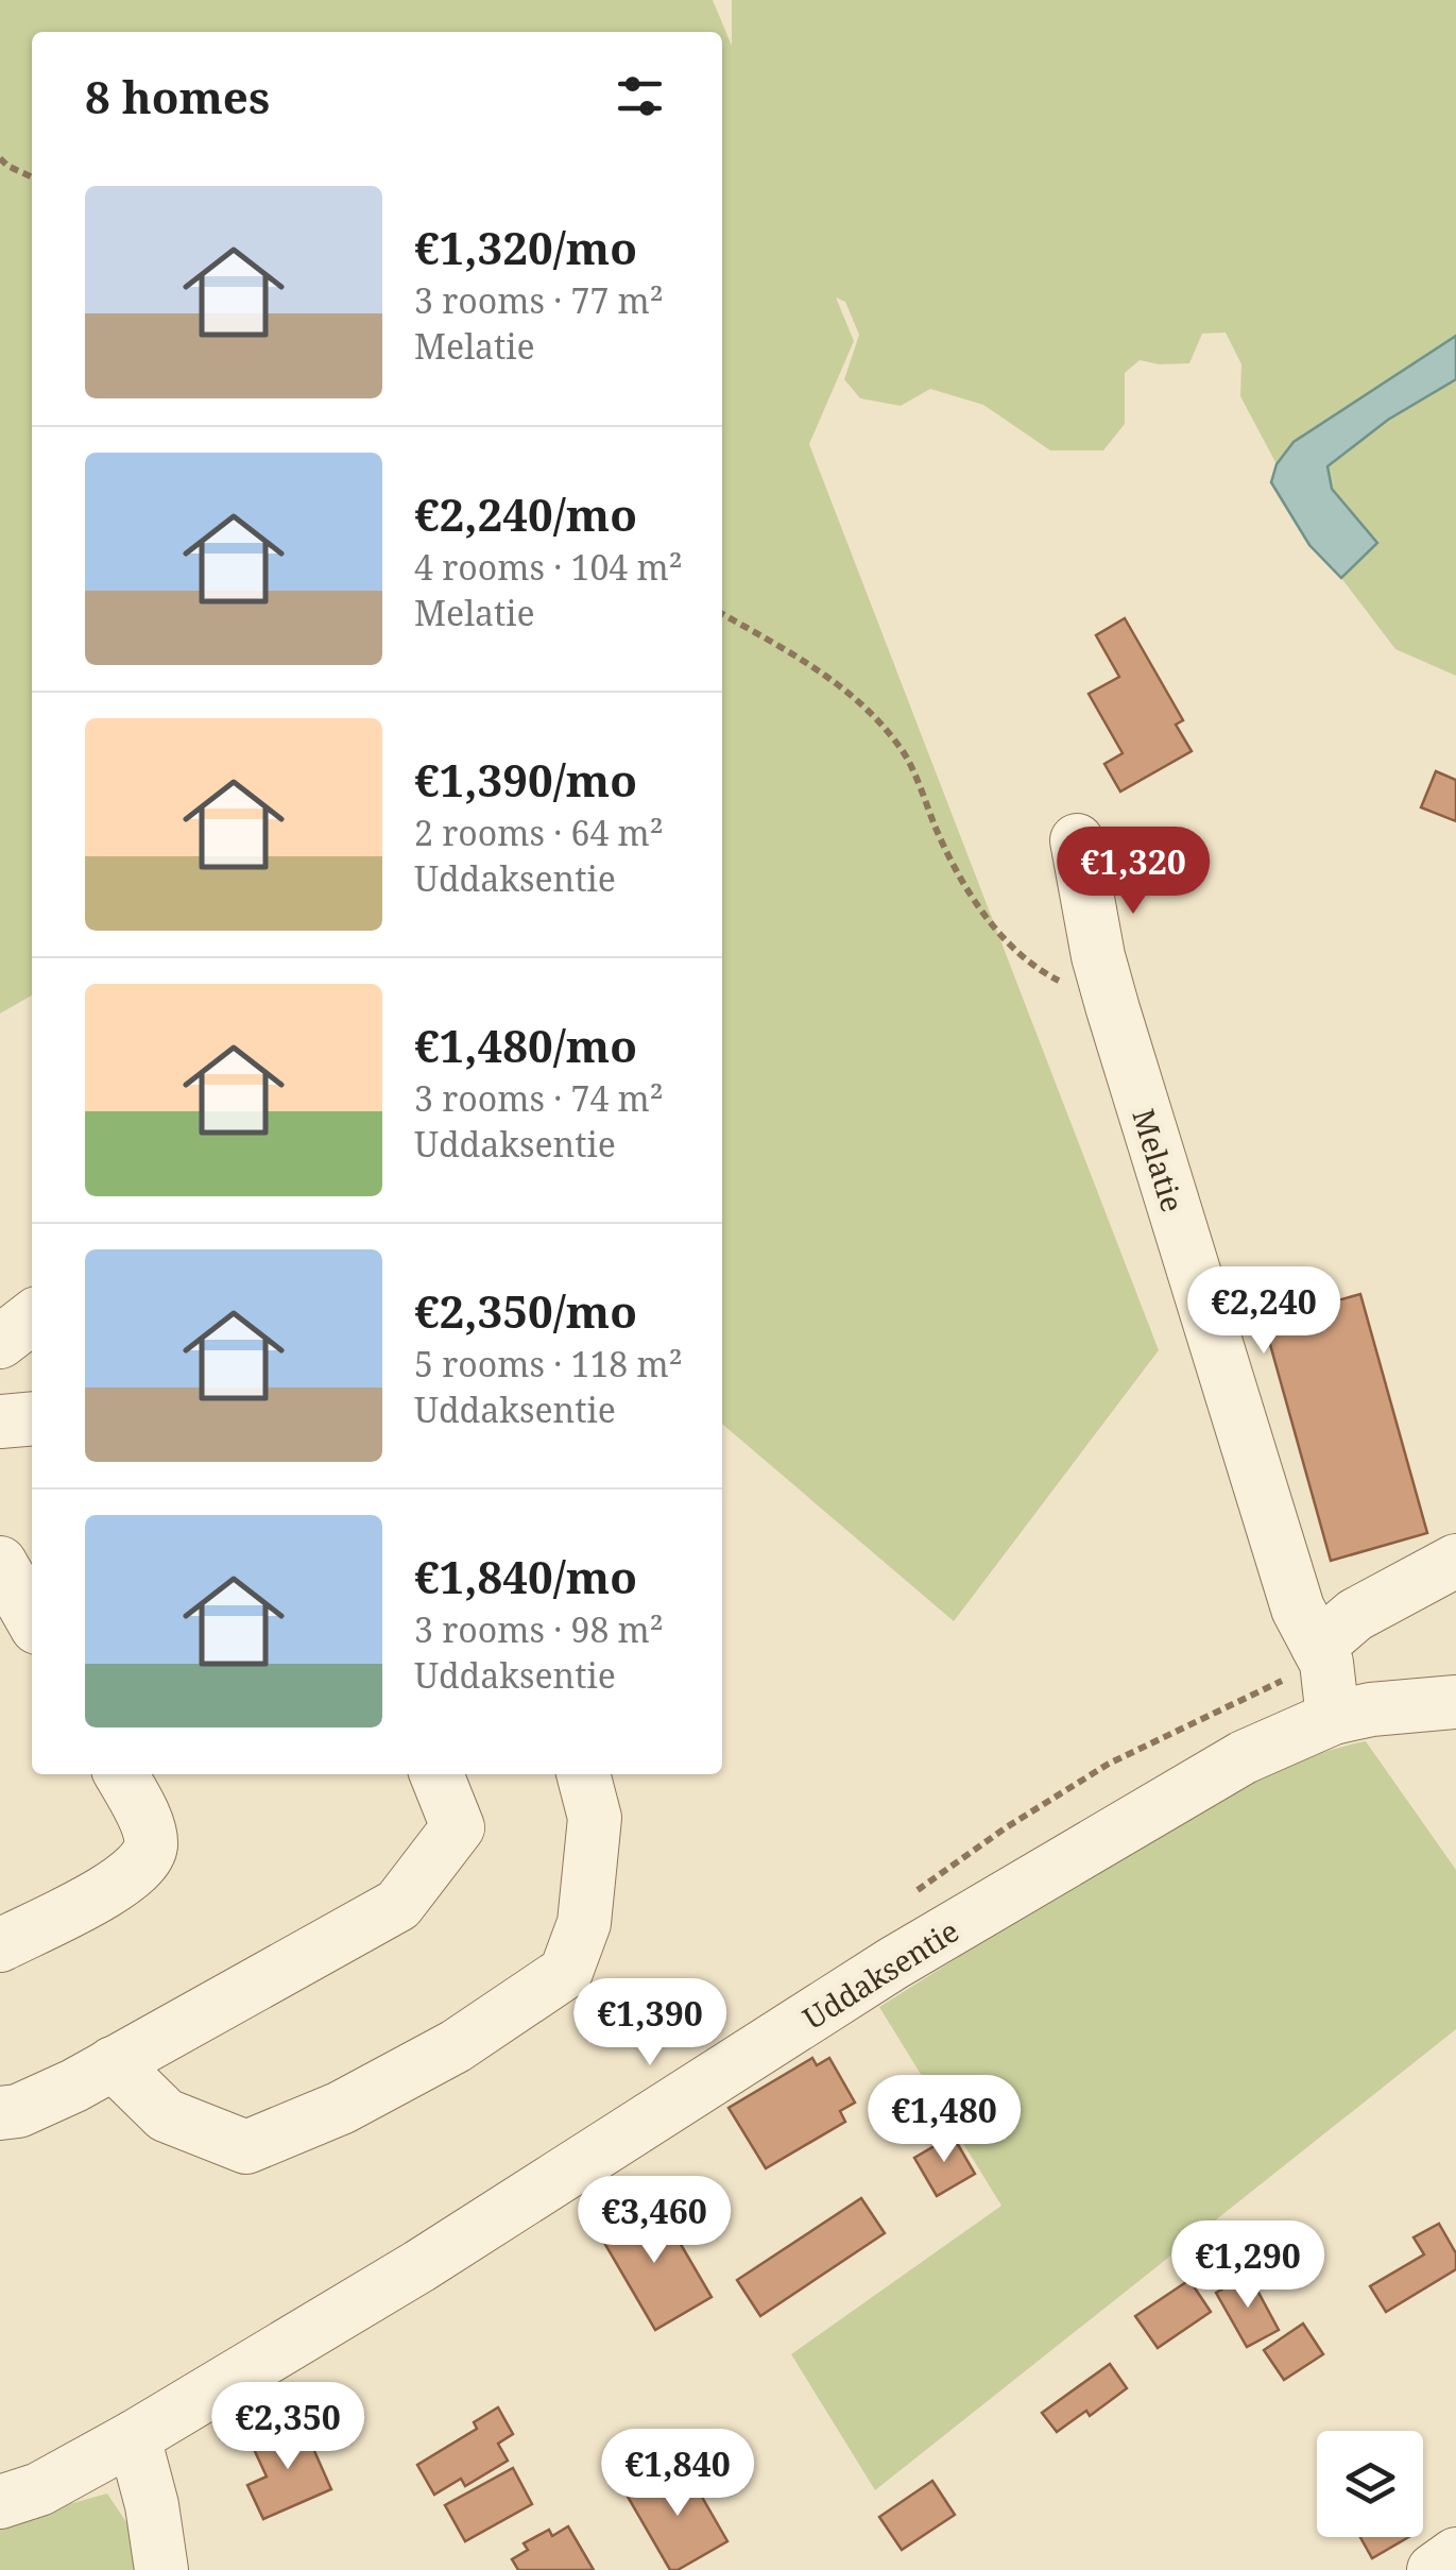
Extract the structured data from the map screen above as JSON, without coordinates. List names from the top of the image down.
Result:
{
  "streets": {
    "street": ["Melatie", "Uddaksentie"]
  },
  "crossings": [
    ["Melatie", "Uddaksentie"]
  ],
  "page": {
    "heading": "8 homes",
    "list": [
      {
        "name": "€1,320/mo",
        "note": "3 rooms · 77 m² · Melatie"
      },
      {
        "name": "€2,240/mo",
        "note": "4 rooms · 104 m² · Melatie"
      },
      {
        "name": "€1,390/mo",
        "note": "2 rooms · 64 m² · Uddaksentie"
      },
      {
        "name": "€1,480/mo",
        "note": "3 rooms · 74 m² · Uddaksentie"
      },
      {
        "name": "€2,350/mo",
        "note": "5 rooms · 118 m² · Uddaksentie"
      },
      {
        "name": "€1,840/mo",
        "note": "3 rooms · 98 m² · Uddaksentie"
      }
    ],
    "price": [
      "€1,320",
      "€2,240",
      "€1,390",
      "€1,480",
      "€3,460",
      "€1,290",
      "€2,350",
      "€1,840"
    ]
  }
}
